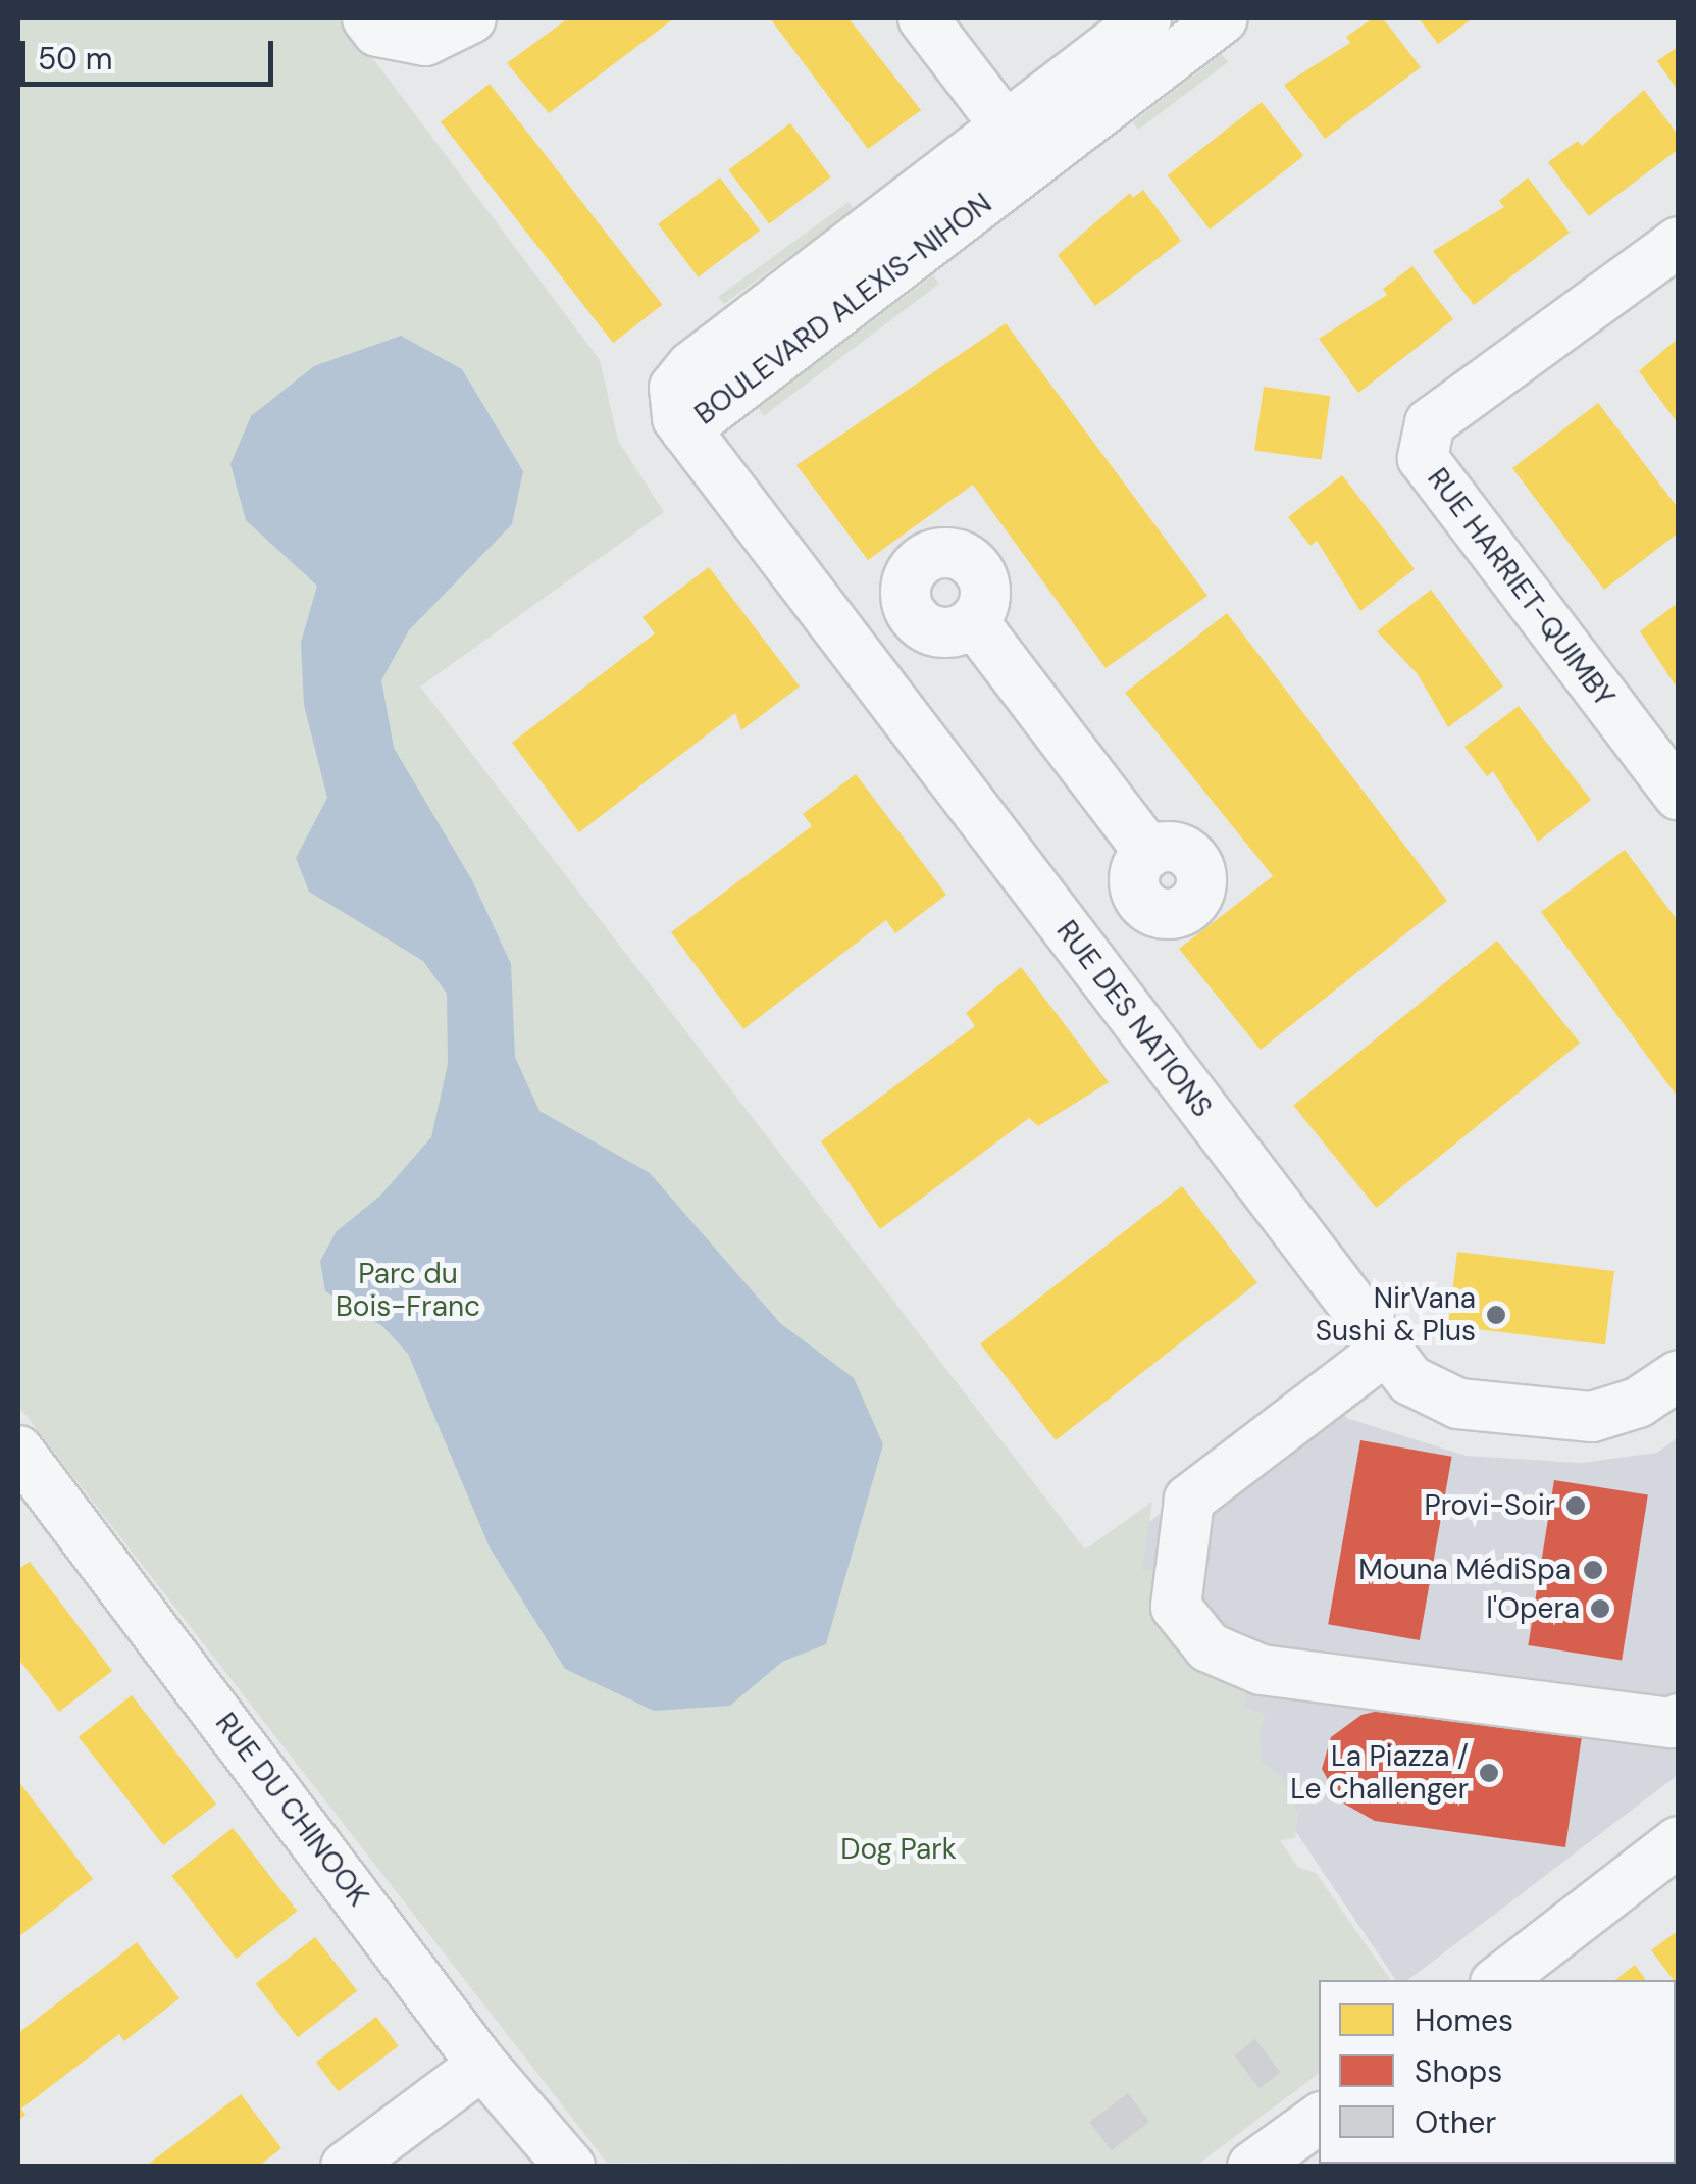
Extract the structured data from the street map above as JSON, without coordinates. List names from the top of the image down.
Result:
{
  "streets": {
    "street": [
      "BOULEVARD ALEXIS-NIHON",
      "RUE HARRIET-QUIMBY",
      "RUE DES NATIONS",
      "RUE DU CHINOOK"
    ]
  },
  "crossings": [
    ["BOULEVARD ALEXIS-NIHON", "RUE DES NATIONS"]
  ],
  "parks": ["Parc du Bois-Franc", "Dog Park"],
  "places": [
    "NirVana Sushi & Plus",
    "Provi-Soir",
    "Mouna MédiSpa",
    "l'Opera",
    "La Piazza / Le Challenger"
  ],
  "legend": ["Homes", "Shops", "Other"],
  "scale_bar": "50 m"
}
